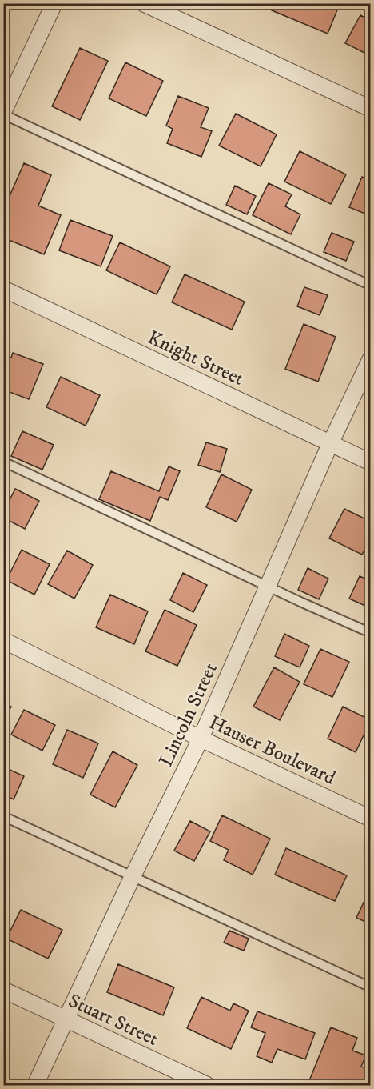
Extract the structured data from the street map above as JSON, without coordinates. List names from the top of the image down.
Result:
{
  "streets": {
    "street": [
      "Knight Street",
      "Lincoln Street",
      "Hauser Boulevard",
      "Stuart Street"
    ]
  },
  "crossings": [
    ["Knight Street", "Lincoln Street"],
    ["Lincoln Street", "Hauser Boulevard"],
    ["Lincoln Street", "Stuart Street"]
  ]
}
